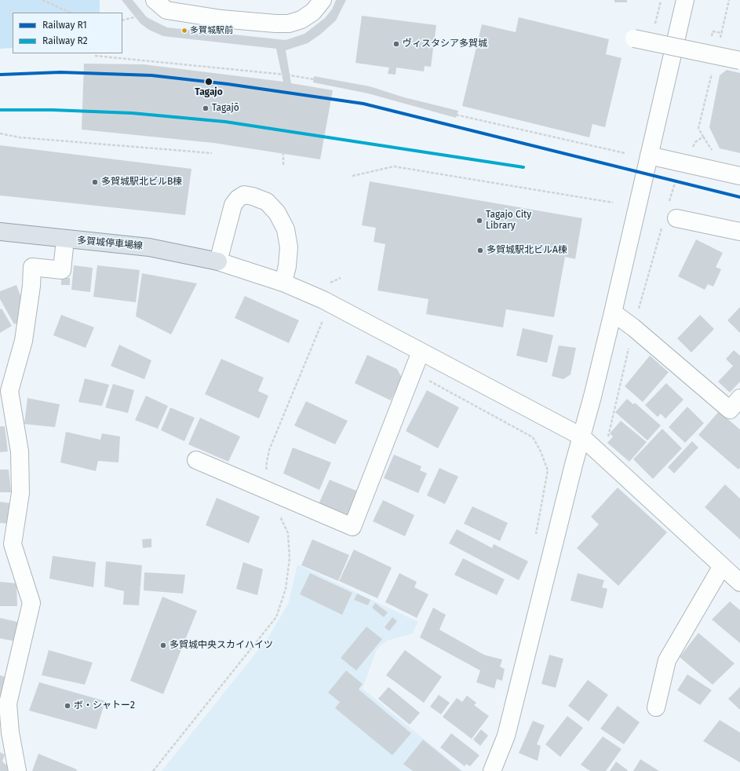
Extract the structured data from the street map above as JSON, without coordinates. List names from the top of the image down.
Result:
{
  "streets": {
    "main road": ["多賀城停車場線"]
  },
  "places": [
    "多賀城駅前",
    "ヴィスタシア多賀城",
    "Tagajo",
    "Tagajō",
    "多賀城駅北ビルB棟",
    "Tagajo City Library",
    "多賀城駅北ビルA棟",
    "多賀城中央スカイハイツ",
    "ボ・シャトー2"
  ],
  "lines": ["rail line R1", "rail line R2"],
  "legend": ["Railway R1", "Railway R2"]
}
